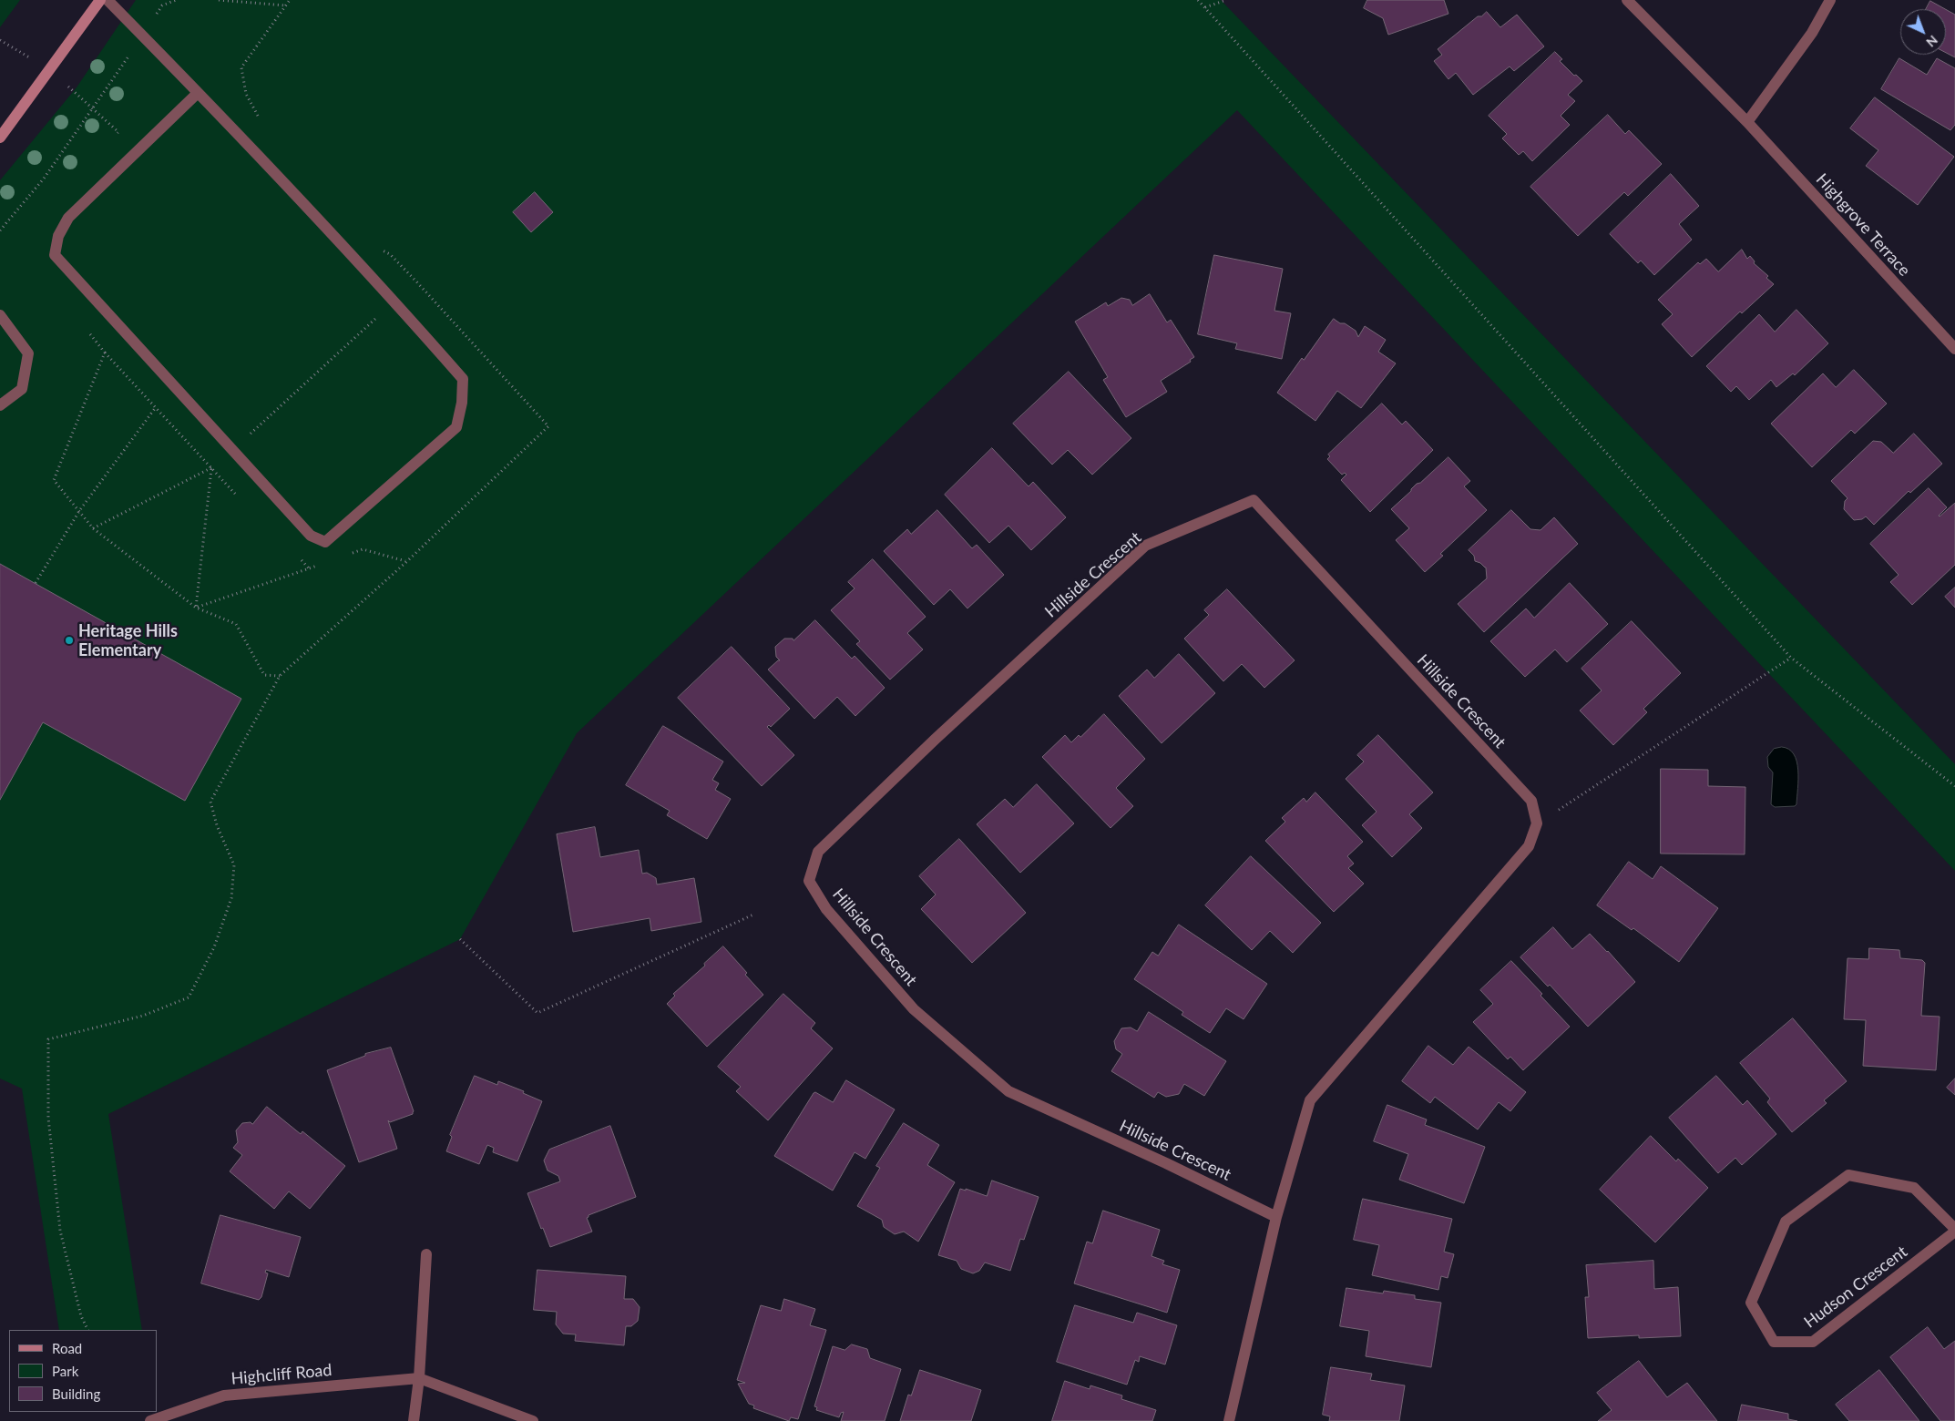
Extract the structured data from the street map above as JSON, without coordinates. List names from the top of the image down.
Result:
{
  "streets": {
    "street": [
      "Highgrove Terrace",
      "Hillside Crescent",
      "Hudson Crescent",
      "Highcliff Road"
    ]
  },
  "places": ["Heritage Hills Elementary"],
  "legend": ["Road", "Park", "Building"],
  "north": "bottom right"
}
